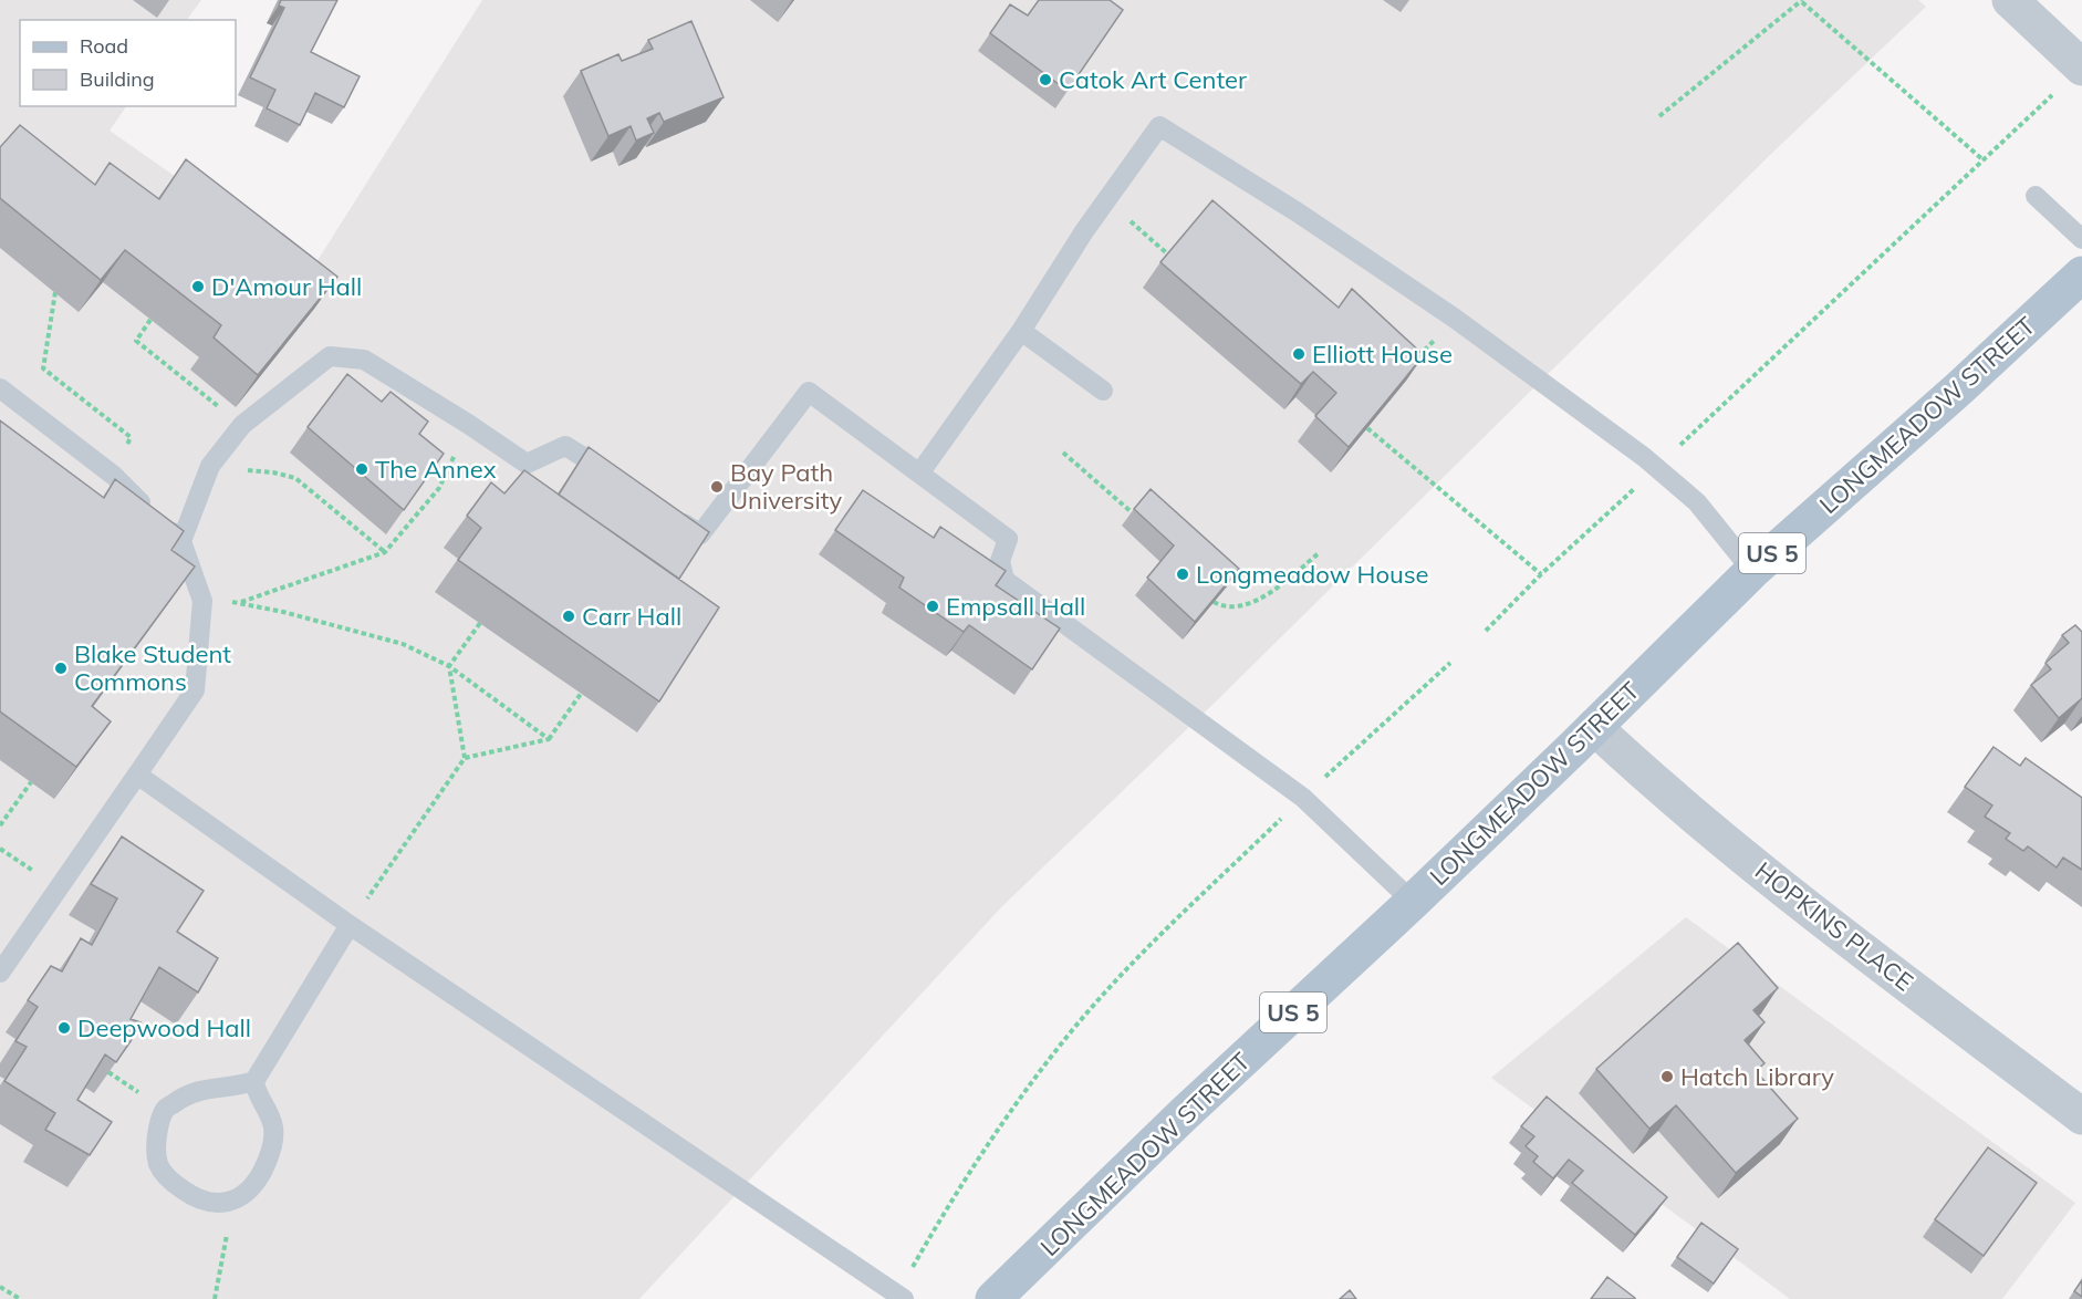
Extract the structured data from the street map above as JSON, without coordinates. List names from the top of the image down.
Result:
{
  "streets": {
    "main road": ["LONGMEADOW STREET", "US 5"],
    "street": ["HOPKINS PLACE"]
  },
  "crossings": [
    ["LONGMEADOW STREET", "HOPKINS PLACE"]
  ],
  "places": [
    "Catok Art Center",
    "D'Amour Hall",
    "Elliott House",
    "The Annex",
    "Bay Path University",
    "Longmeadow House",
    "Empsall Hall",
    "Carr Hall",
    "Blake Student Commons",
    "Deepwood Hall",
    "Hatch Library"
  ],
  "legend": ["Road", "Building"]
}
